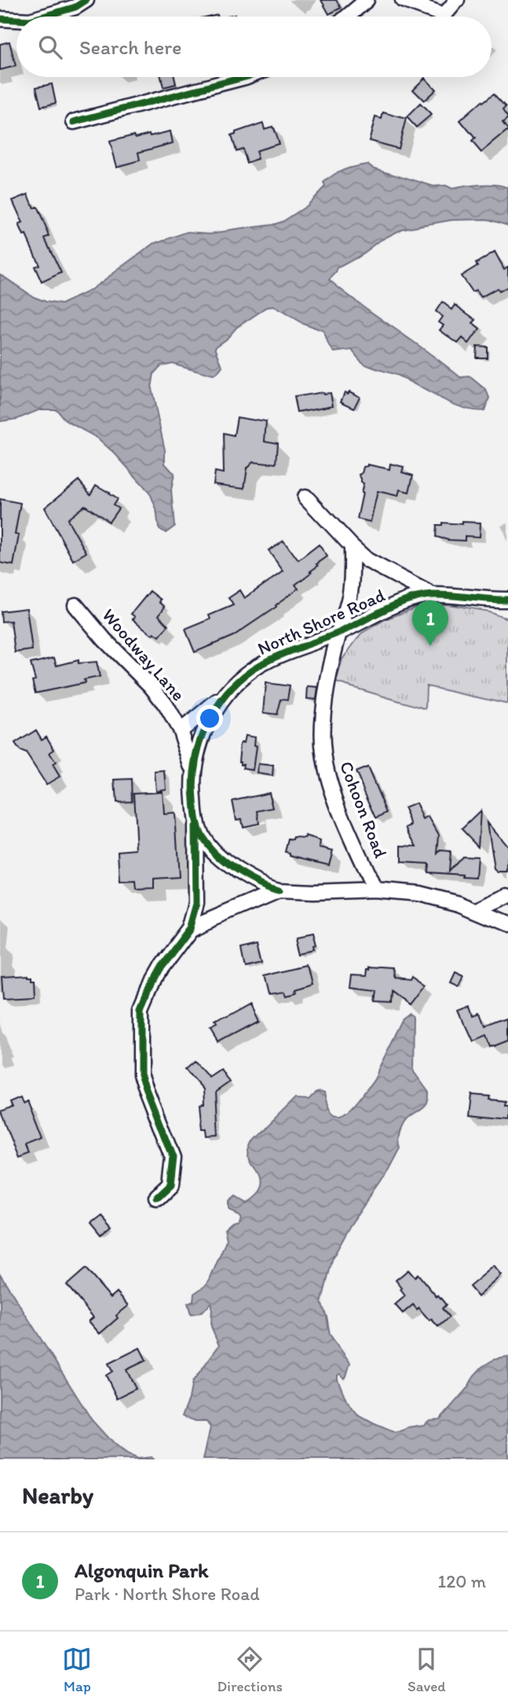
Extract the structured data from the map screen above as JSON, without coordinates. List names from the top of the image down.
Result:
{
  "streets": {
    "street": ["North Shore Road", "Woodway Lane", "Cohoon Road"]
  },
  "crossings": [
    ["North Shore Road", "Woodway Lane"],
    ["North Shore Road", "Cohoon Road"]
  ],
  "page": {
    "search": "Search here",
    "pins": "1",
    "heading": "Nearby",
    "list": [
      {
        "mark": "1",
        "name": "Algonquin Park",
        "note": "Park · North Shore Road",
        "value": "120 m"
      }
    ],
    "nav": ["Map", "Directions", "Saved"]
  }
}
